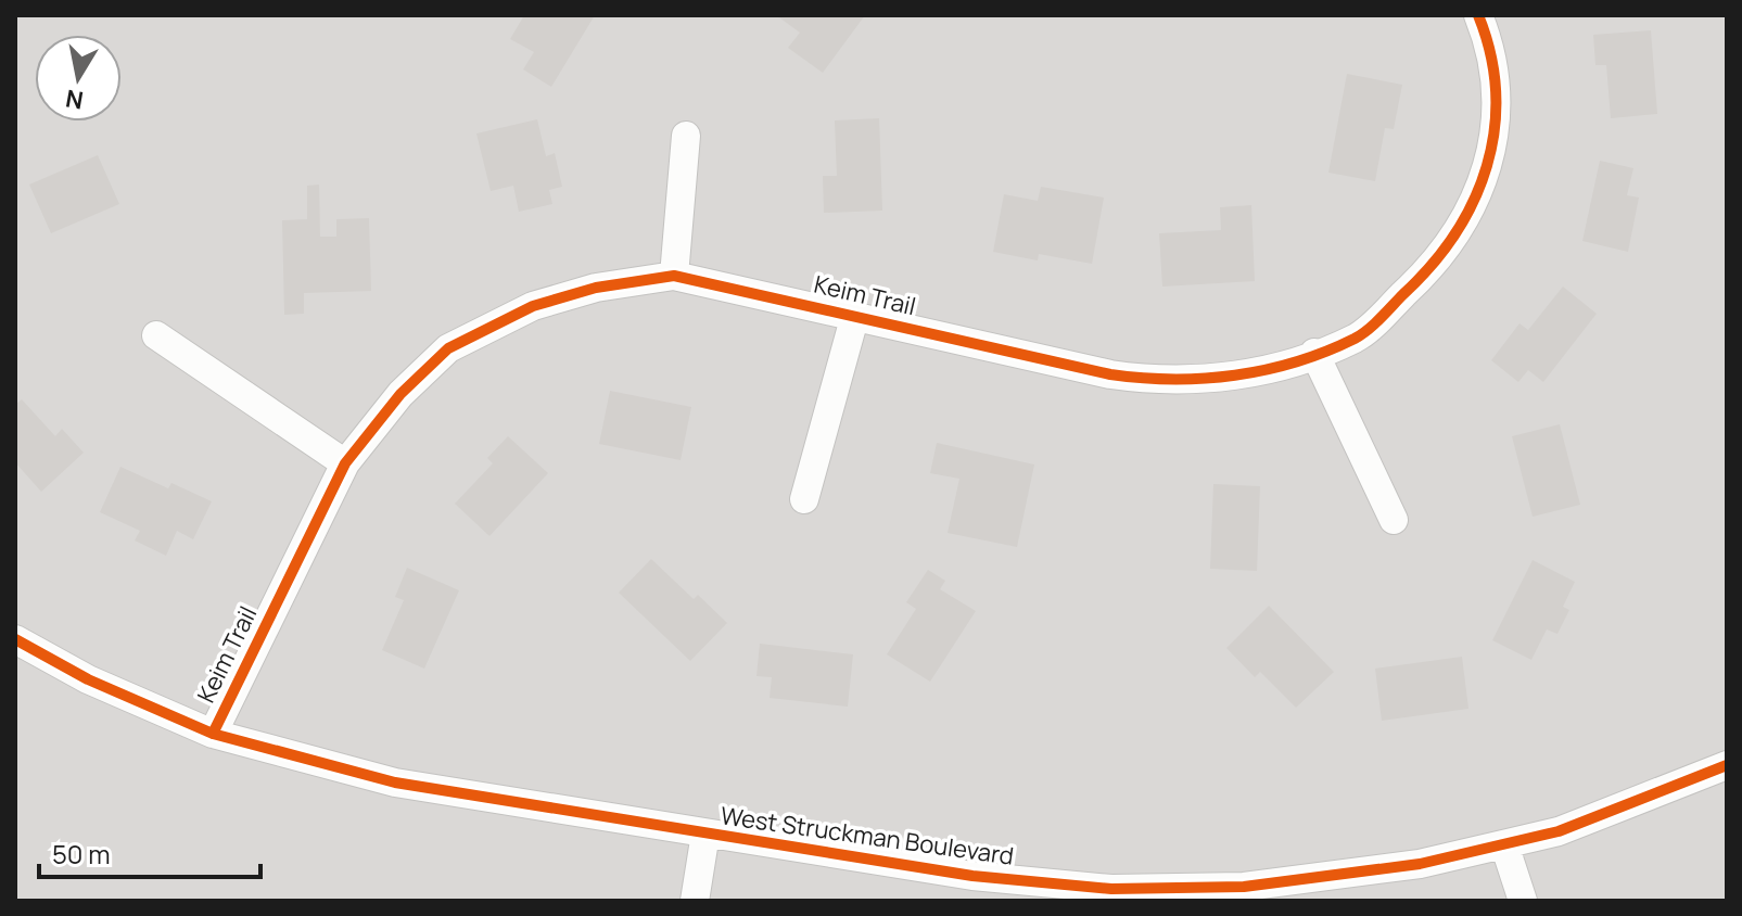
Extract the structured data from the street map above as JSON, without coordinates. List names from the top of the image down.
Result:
{
  "streets": {
    "street": ["Keim Trail", "West Struckman Boulevard"]
  },
  "crossings": [
    ["Keim Trail", "West Struckman Boulevard"]
  ],
  "scale_bar": "50 m",
  "north": "bottom"
}
